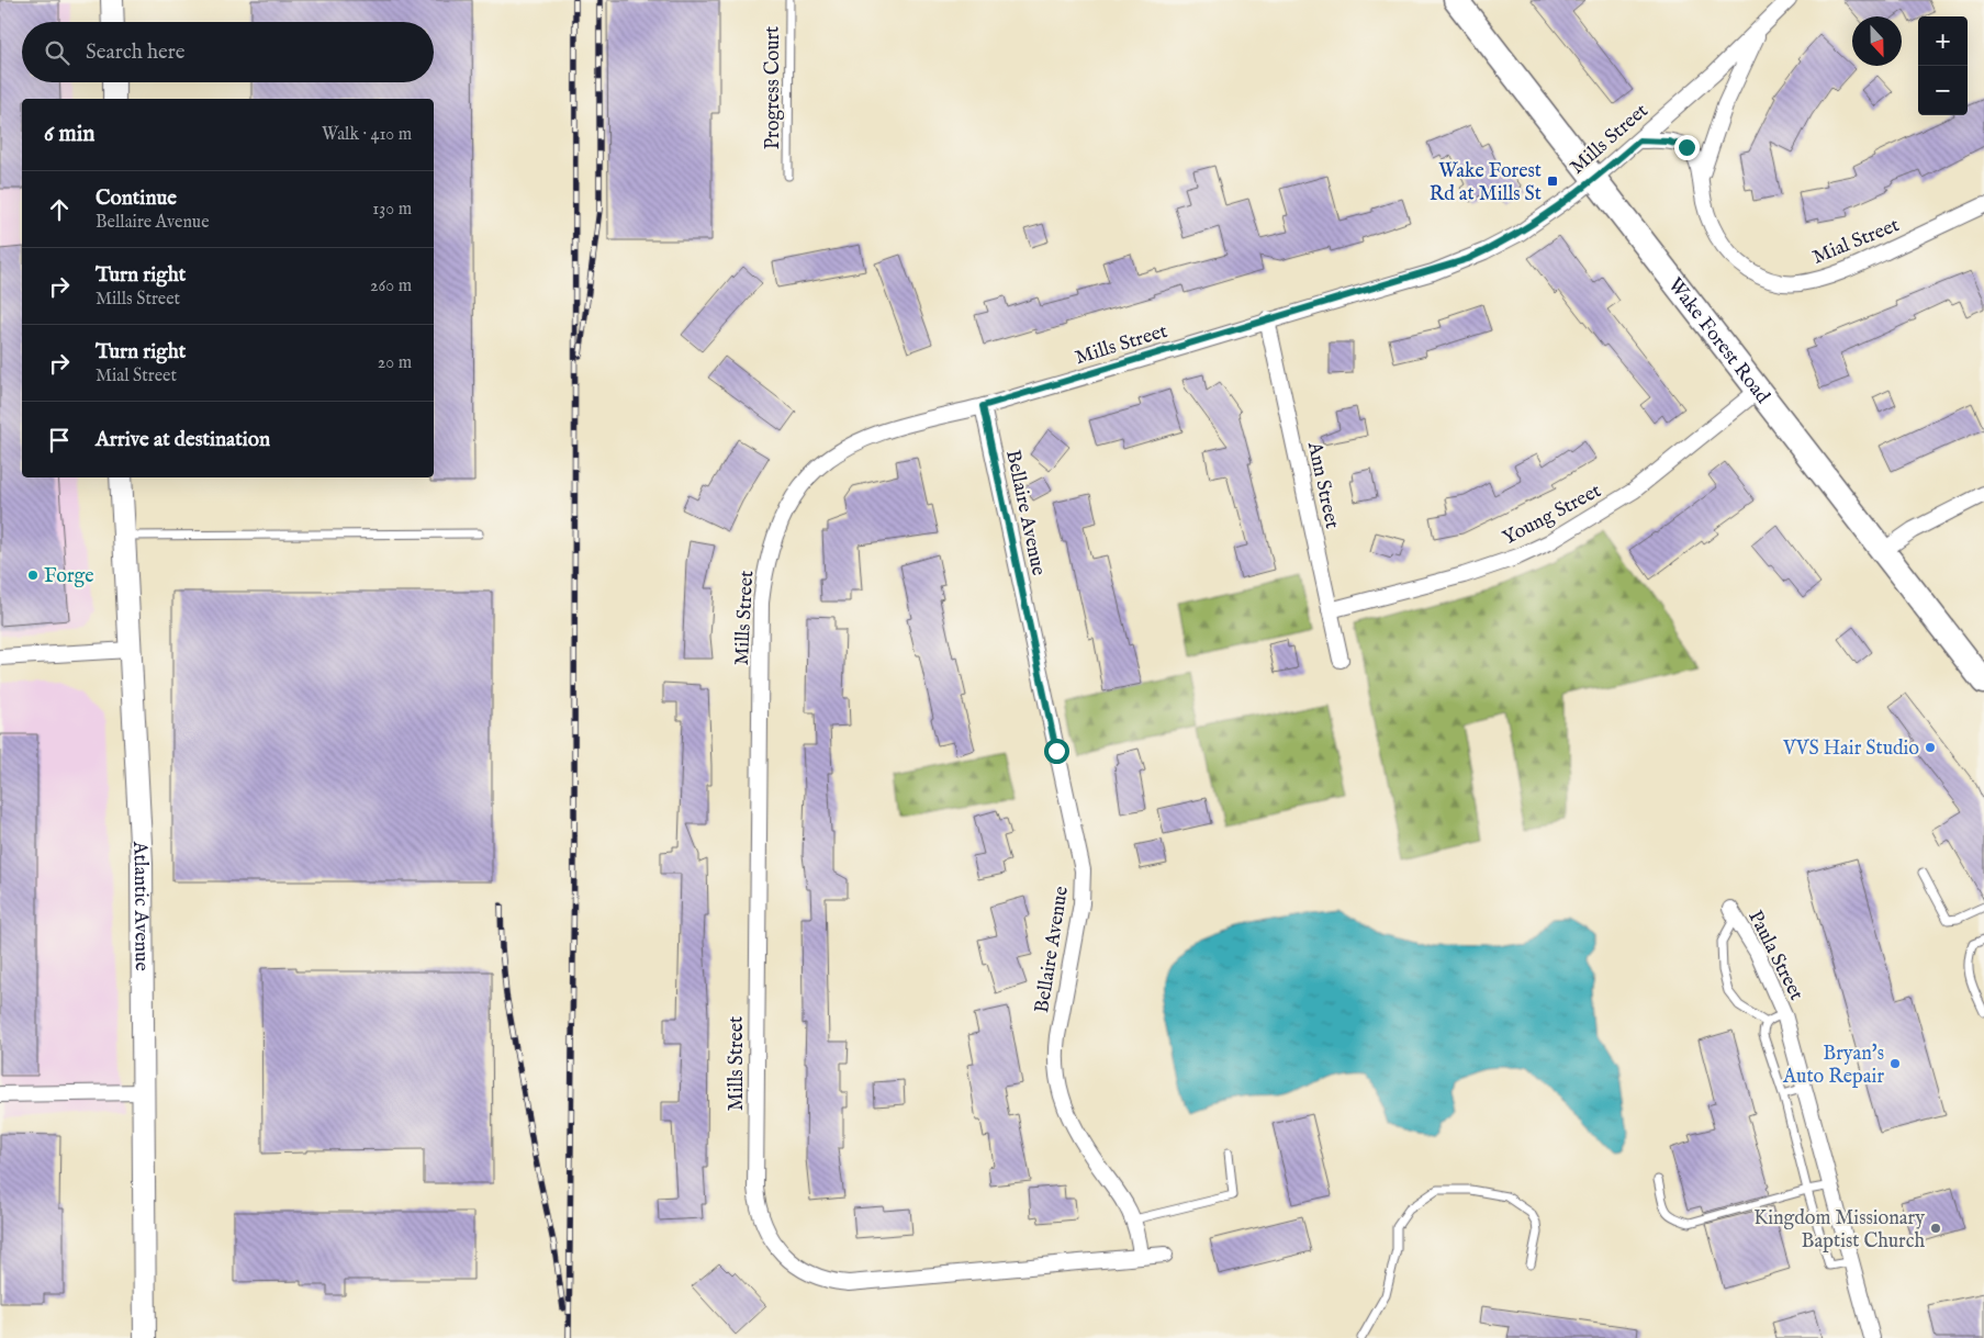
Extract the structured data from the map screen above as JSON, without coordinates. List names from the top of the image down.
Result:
{
  "streets": {
    "main road": ["Wake Forest Road", "Atlantic Avenue"],
    "street": [
      "Mills Street",
      "Mial Street",
      "Ann Street",
      "Bellaire Avenue",
      "Young Street",
      "Paula Street"
    ],
    "lane": ["Progress Court"]
  },
  "crossings": [
    ["Mills Street", "Mial Street"],
    ["Mills Street", "Wake Forest Road"],
    ["Mills Street", "Ann Street"],
    ["Mills Street", "Bellaire Avenue"],
    ["Wake Forest Road", "Young Street"],
    ["Ann Street", "Young Street"]
  ],
  "places": {
    "transit": ["Wake Forest Rd at Mills St"],
    "other": [
      "Forge",
      "VVS Hair Studio",
      "Bryan's Auto Repair",
      "Kingdom Missionary Baptist Church"
    ]
  },
  "north": "bottom",
  "page": {
    "map_buttons": ["+", "−"],
    "search": "Search here",
    "heading": ["6 min", "Walk · 410 m"],
    "list": [
      ["Continue", "Bellaire Avenue", "130 m"],
      ["Turn right", "Mills Street", "260 m"],
      ["Turn right", "Mial Street", "20 m"],
      "Arrive at destination"
    ]
  }
}
